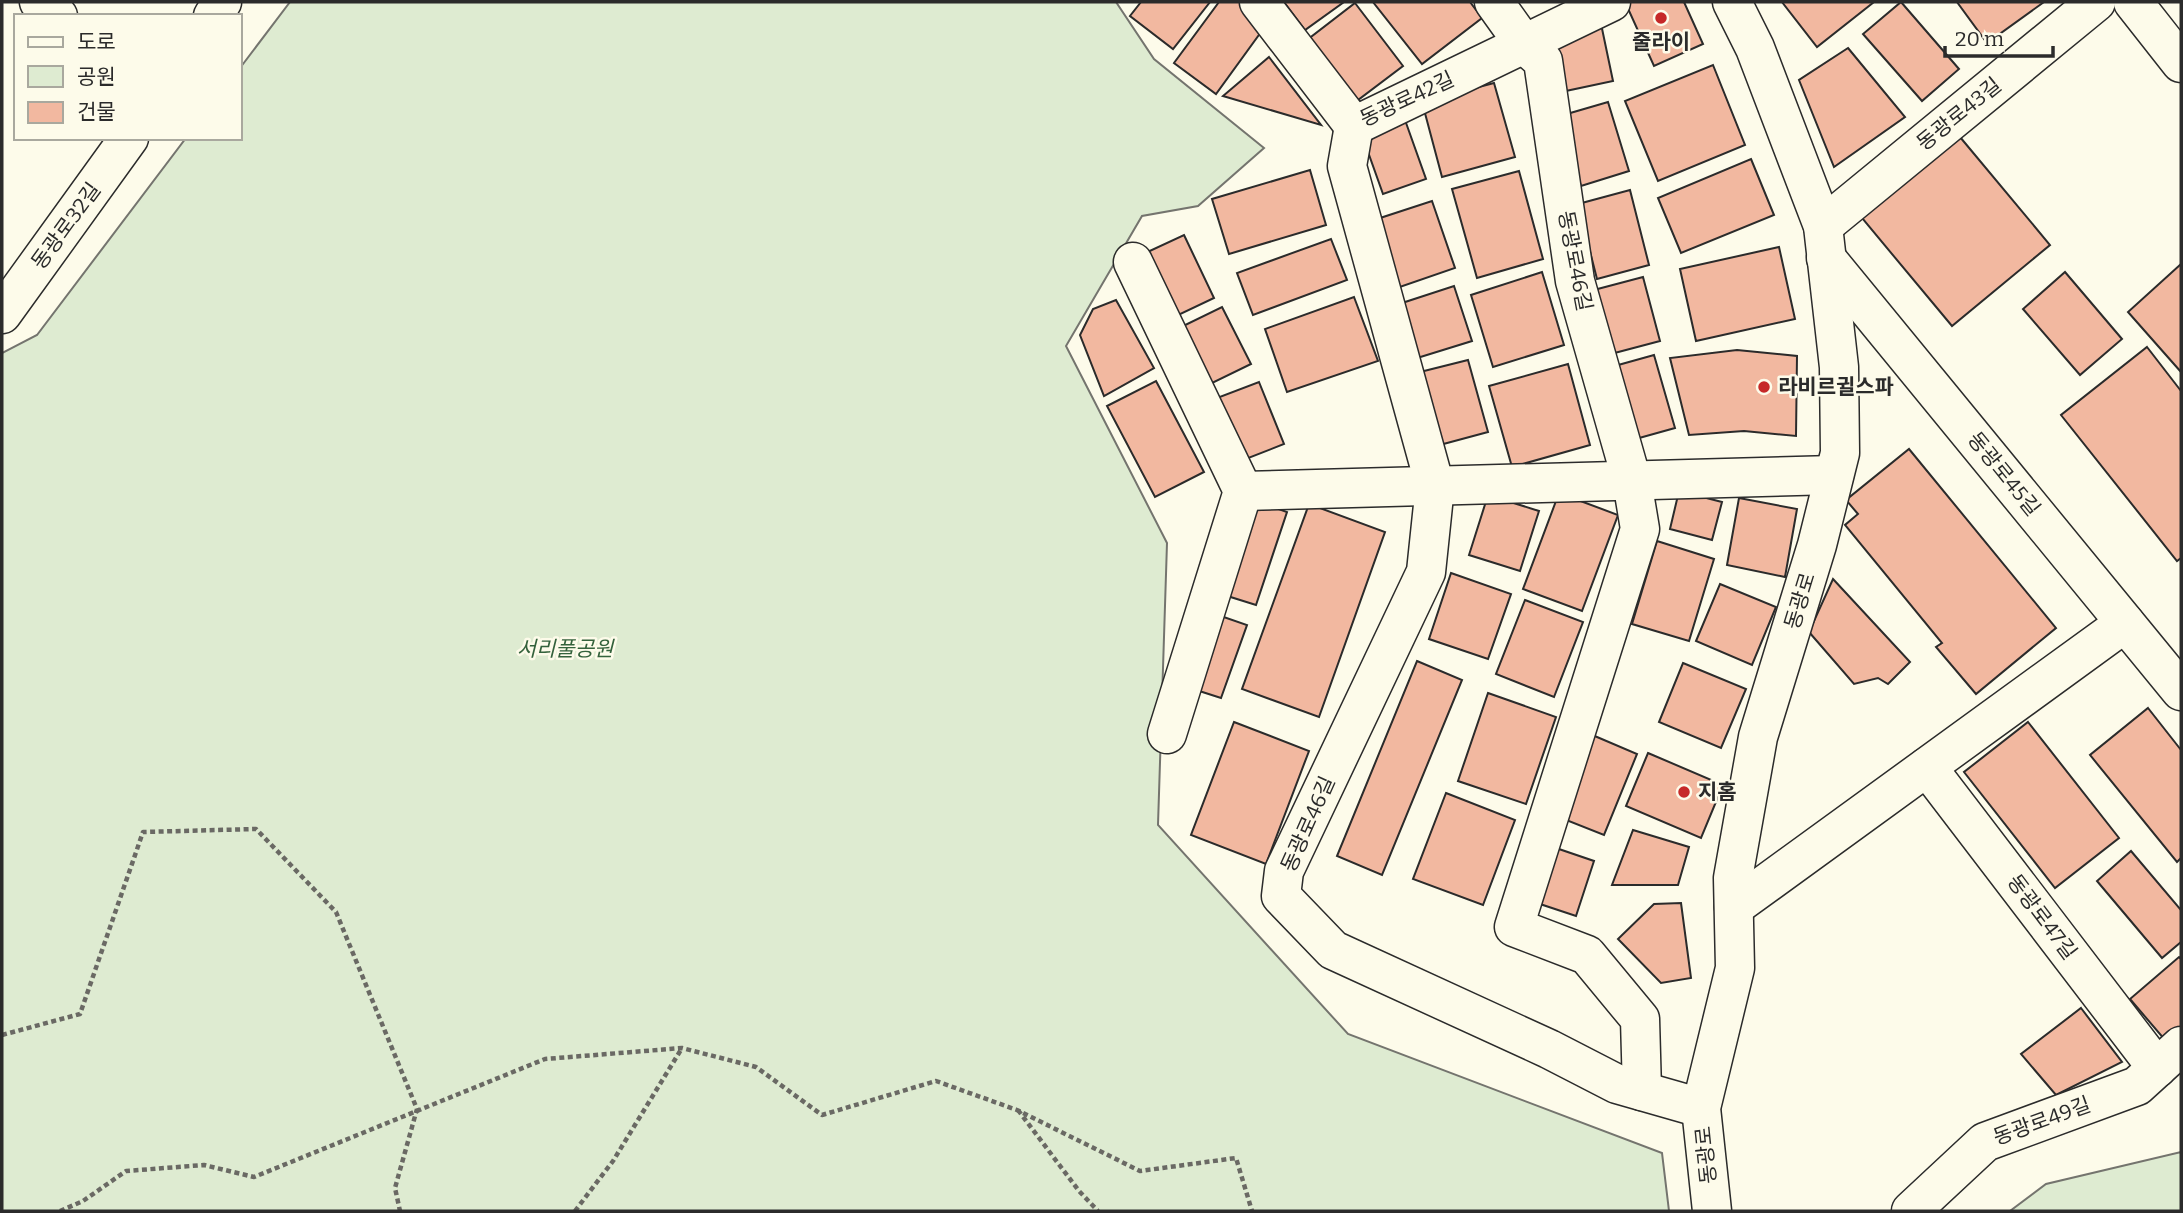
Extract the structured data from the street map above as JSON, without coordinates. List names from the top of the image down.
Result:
{
  "streets": {
    "street": [
      "동광로42길",
      "동광로43길",
      "동광로32길",
      "동광로46길",
      "동광로45길",
      "동광로",
      "동광로47길",
      "동광로49길"
    ]
  },
  "crossings": [
    ["동광로42길", "동광로46길"],
    ["동광로43길", "동광로45길"],
    ["동광로43길", "동광로"],
    ["동광로46길", "동광로"],
    ["동광로45길", "동광로"],
    ["동광로47길", "동광로49길"]
  ],
  "parks": ["서리풀공원"],
  "places": ["줄라이", "라비르귈스파", "지홈"],
  "legend": ["도로", "공원", "건물"],
  "scale_bar": "20 m"
}
